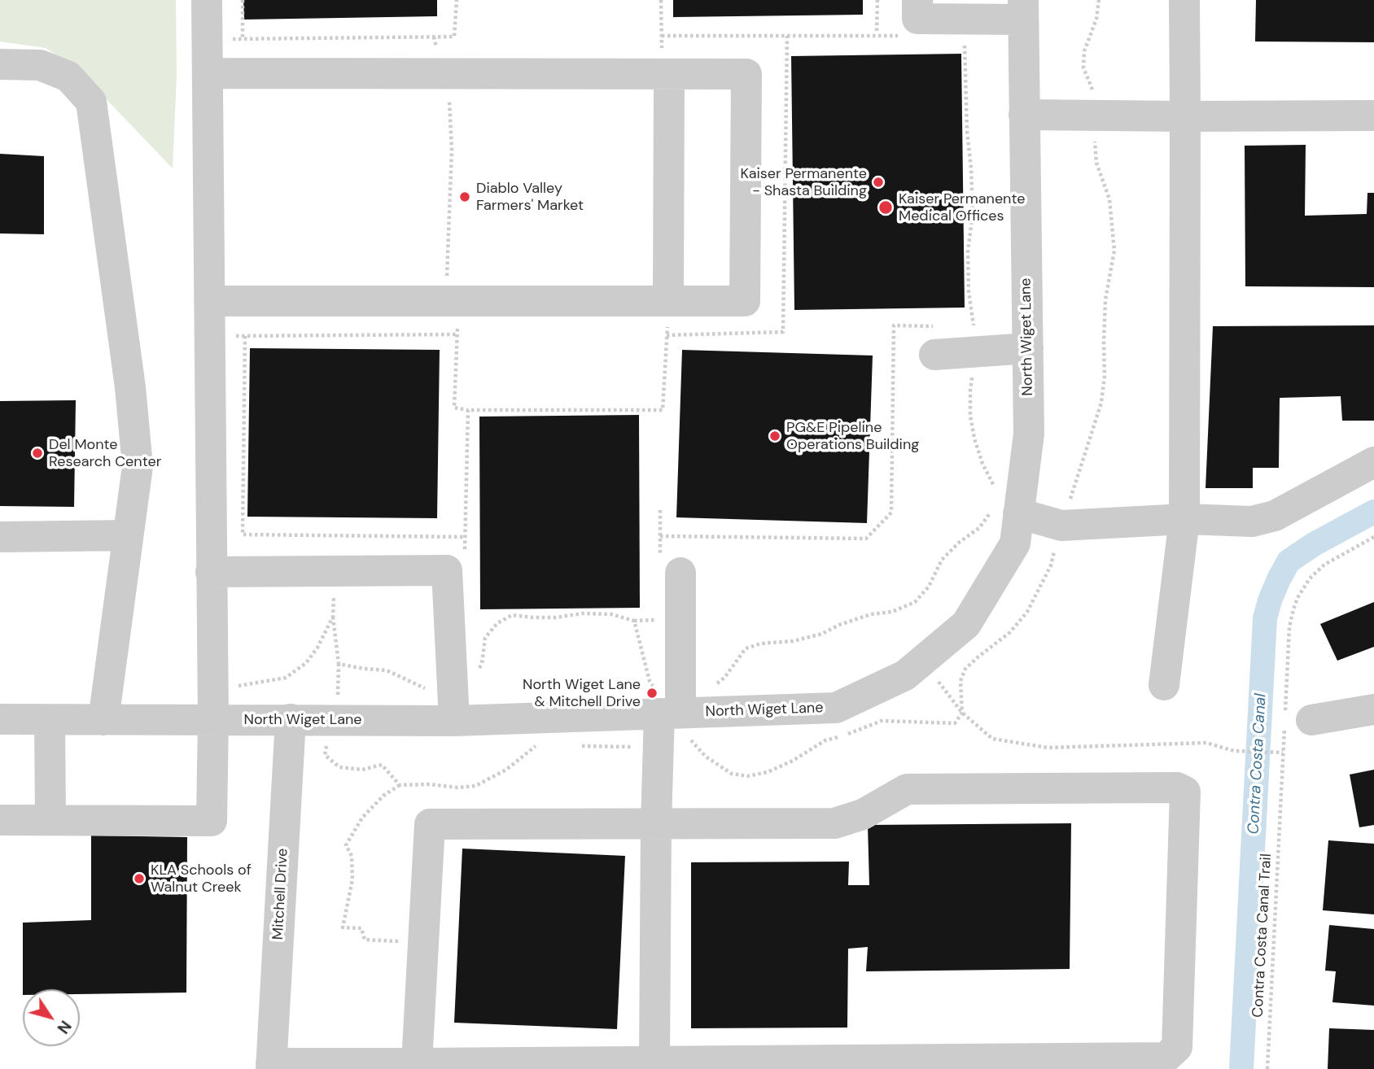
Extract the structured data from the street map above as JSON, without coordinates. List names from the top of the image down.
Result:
{
  "streets": {
    "street": ["North Wiget Lane", "Mitchell Drive"],
    "path": ["Contra Costa Canal Trail"]
  },
  "crossings": [
    ["North Wiget Lane", "Mitchell Drive"]
  ],
  "water": ["Contra Costa Canal"],
  "places": [
    "Kaiser Permanente - Shasta Building",
    "Diablo Valley Farmers' Market",
    "Kaiser Permanente Medical Offices",
    "PG&E Pipeline Operations Building",
    "Del Monte Research Center",
    "North Wiget Lane & Mitchell Drive",
    "KLA Schools of Walnut Creek"
  ],
  "north": "bottom right"
}
